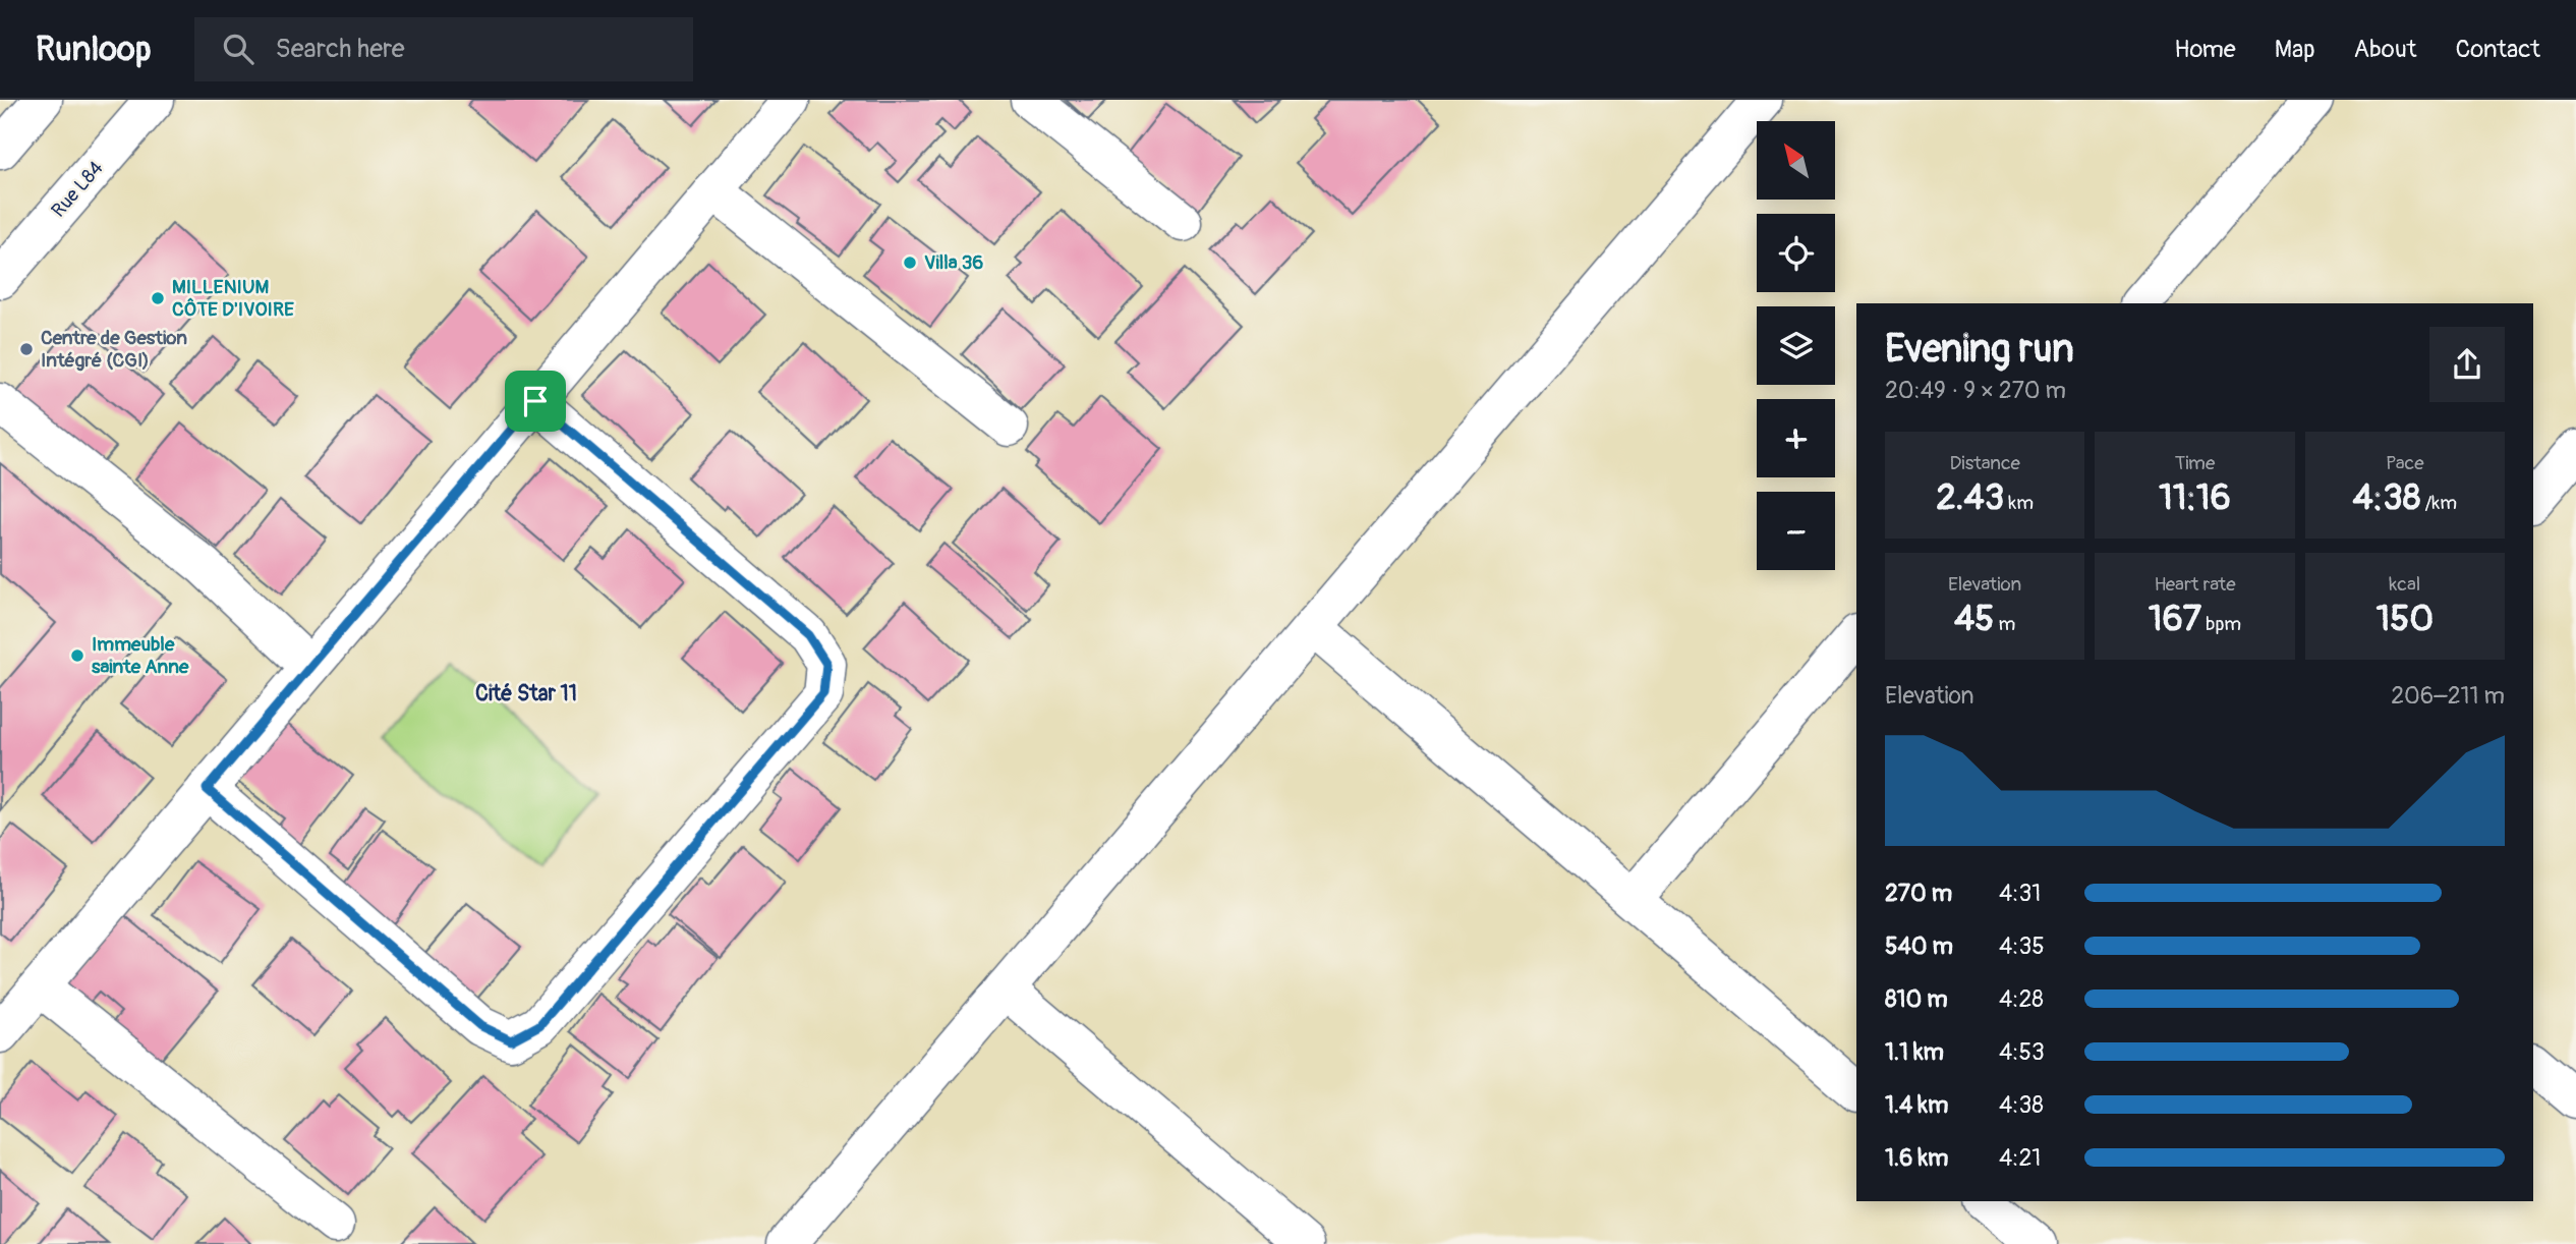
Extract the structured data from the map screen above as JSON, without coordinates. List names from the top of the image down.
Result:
{
  "streets": {
    "street": ["Rue L84"]
  },
  "districts": ["Cité Star 11"],
  "places": [
    "Villa 36",
    "MILLENIUM CÔTE D'IVOIRE",
    "Centre de Gestion Intégré (CGI)",
    "Immeuble sainte Anne"
  ],
  "north": "top left",
  "page": {
    "header": "Runloop",
    "search": "Search here",
    "nav": [
      "Home",
      "Map",
      "About",
      "Contact"
    ],
    "map_buttons": ["+", "−"],
    "heading": ["Evening run", "20:49 · 9 × 270 m"],
    "stats": [
      ["Distance", "2.43 km"],
      ["Time", "11:16"],
      ["Pace", "4:38 /km"],
      ["Elevation", "45 m"],
      ["Heart rate", "167 bpm"],
      ["kcal", "150"]
    ],
    "chart": ["Elevation", "206–211 m"],
    "list": [
      {
        "name": "270 m",
        "note": "4:31"
      },
      {
        "name": "540 m",
        "note": "4:35"
      },
      {
        "name": "810 m",
        "note": "4:28"
      },
      {
        "name": "1.1 km",
        "note": "4:53"
      },
      {
        "name": "1.4 km",
        "note": "4:38"
      },
      {
        "name": "1.6 km",
        "note": "4:21"
      }
    ]
  }
}
